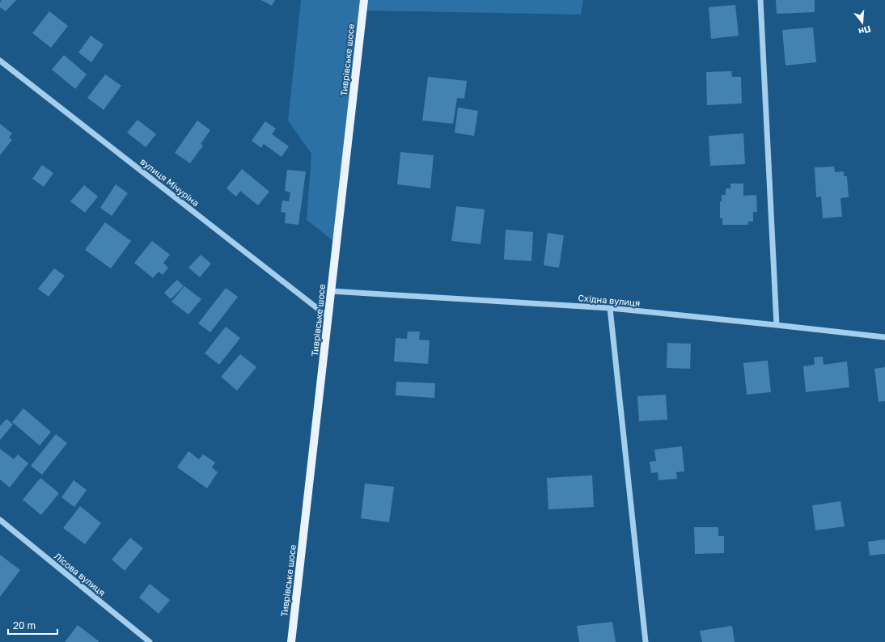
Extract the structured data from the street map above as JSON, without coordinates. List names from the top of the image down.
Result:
{
  "streets": {
    "main road": ["Тиврівське шосе"],
    "street": ["вулиця Мічуріна", "Східна вулиця", "Лісова вулиця"]
  },
  "crossings": [
    ["Тиврівське шосе", "вулиця Мічуріна"],
    ["Тиврівське шосе", "Східна вулиця"]
  ],
  "scale_bar": "20 m",
  "north": "bottom"
}
